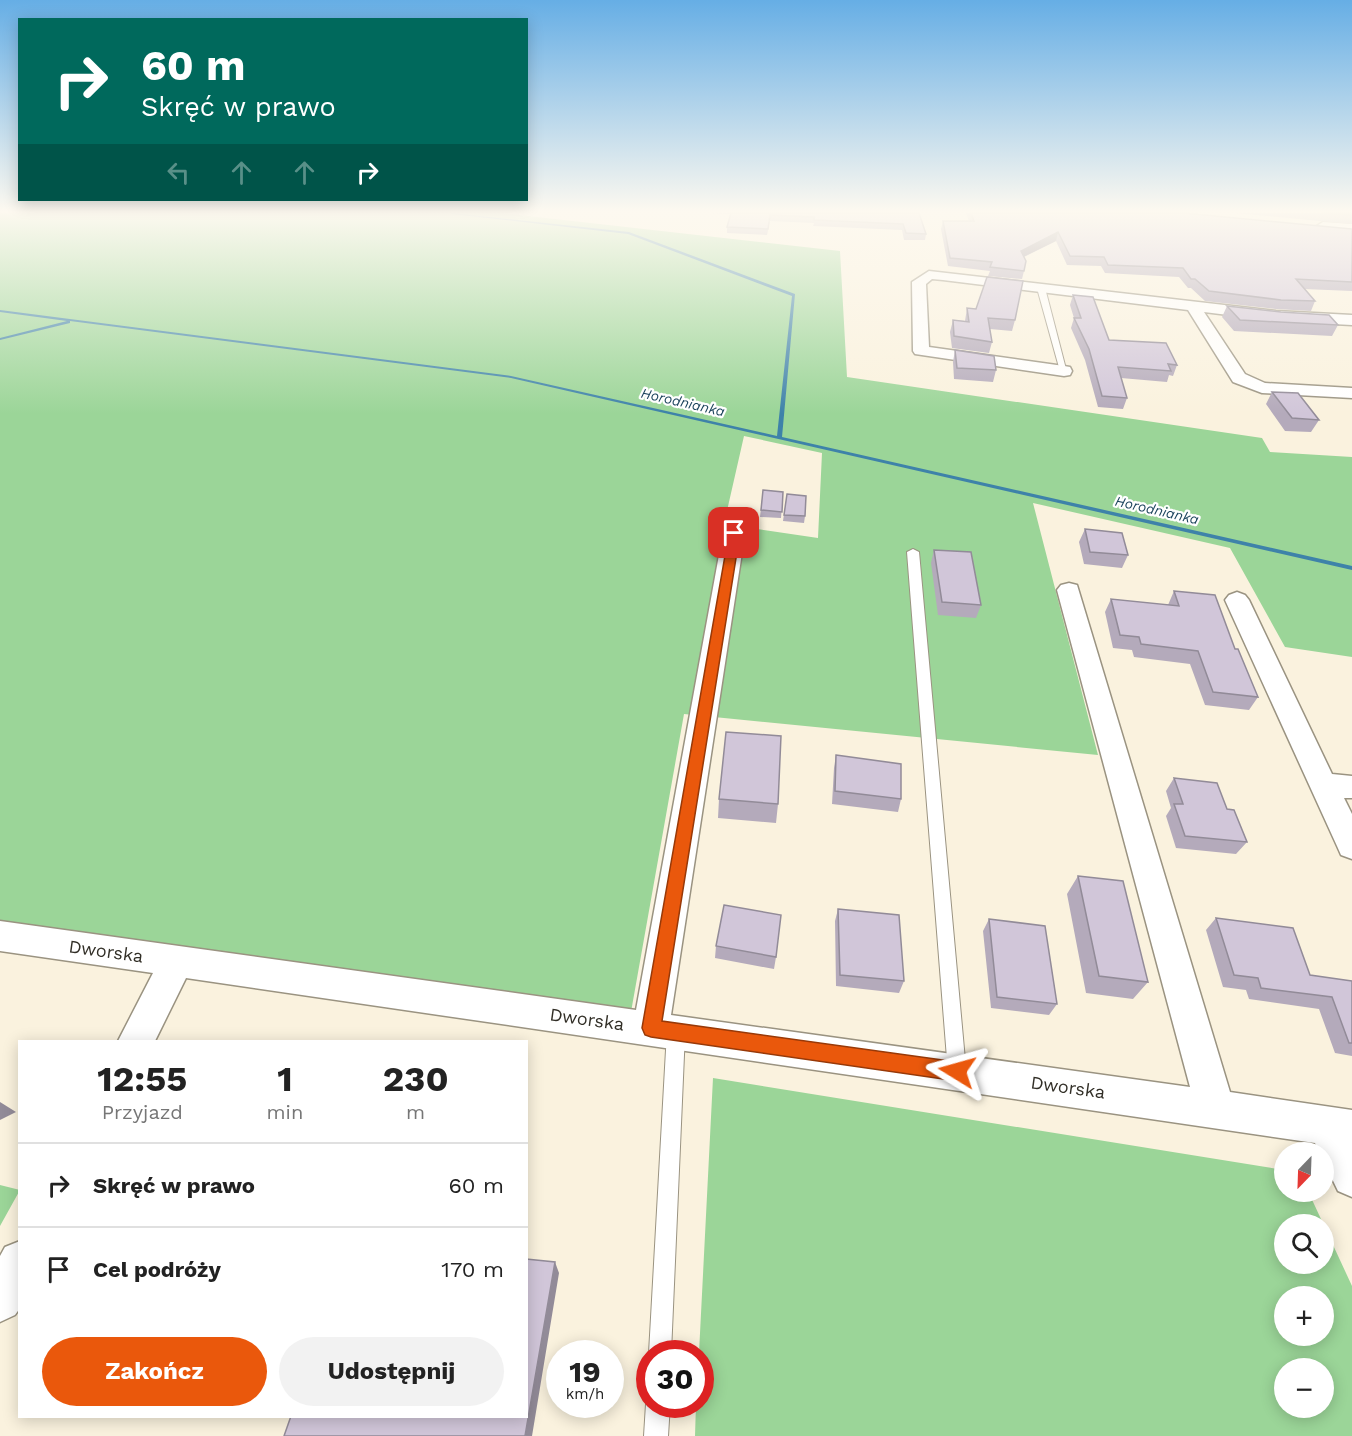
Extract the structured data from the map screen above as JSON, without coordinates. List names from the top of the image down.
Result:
{
  "streets": {
    "street": ["Dworska"]
  },
  "water": ["Horodnianka"],
  "north": "bottom left",
  "page": {
    "turn": ["60 m", "Skręć w prawo"],
    "eta": [
      "12:55",
      "Przyjazd",
      "1",
      "min",
      "230",
      "m"
    ],
    "map_buttons": ["+", "−"],
    "list": [
      {
        "name": "Skręć w prawo",
        "value": "60 m"
      },
      {
        "name": "Cel podróży",
        "value": "170 m"
      }
    ],
    "buttons": ["Zakończ", "Udostępnij"],
    "speed": "19 km/h",
    "limit": "30"
  }
}
